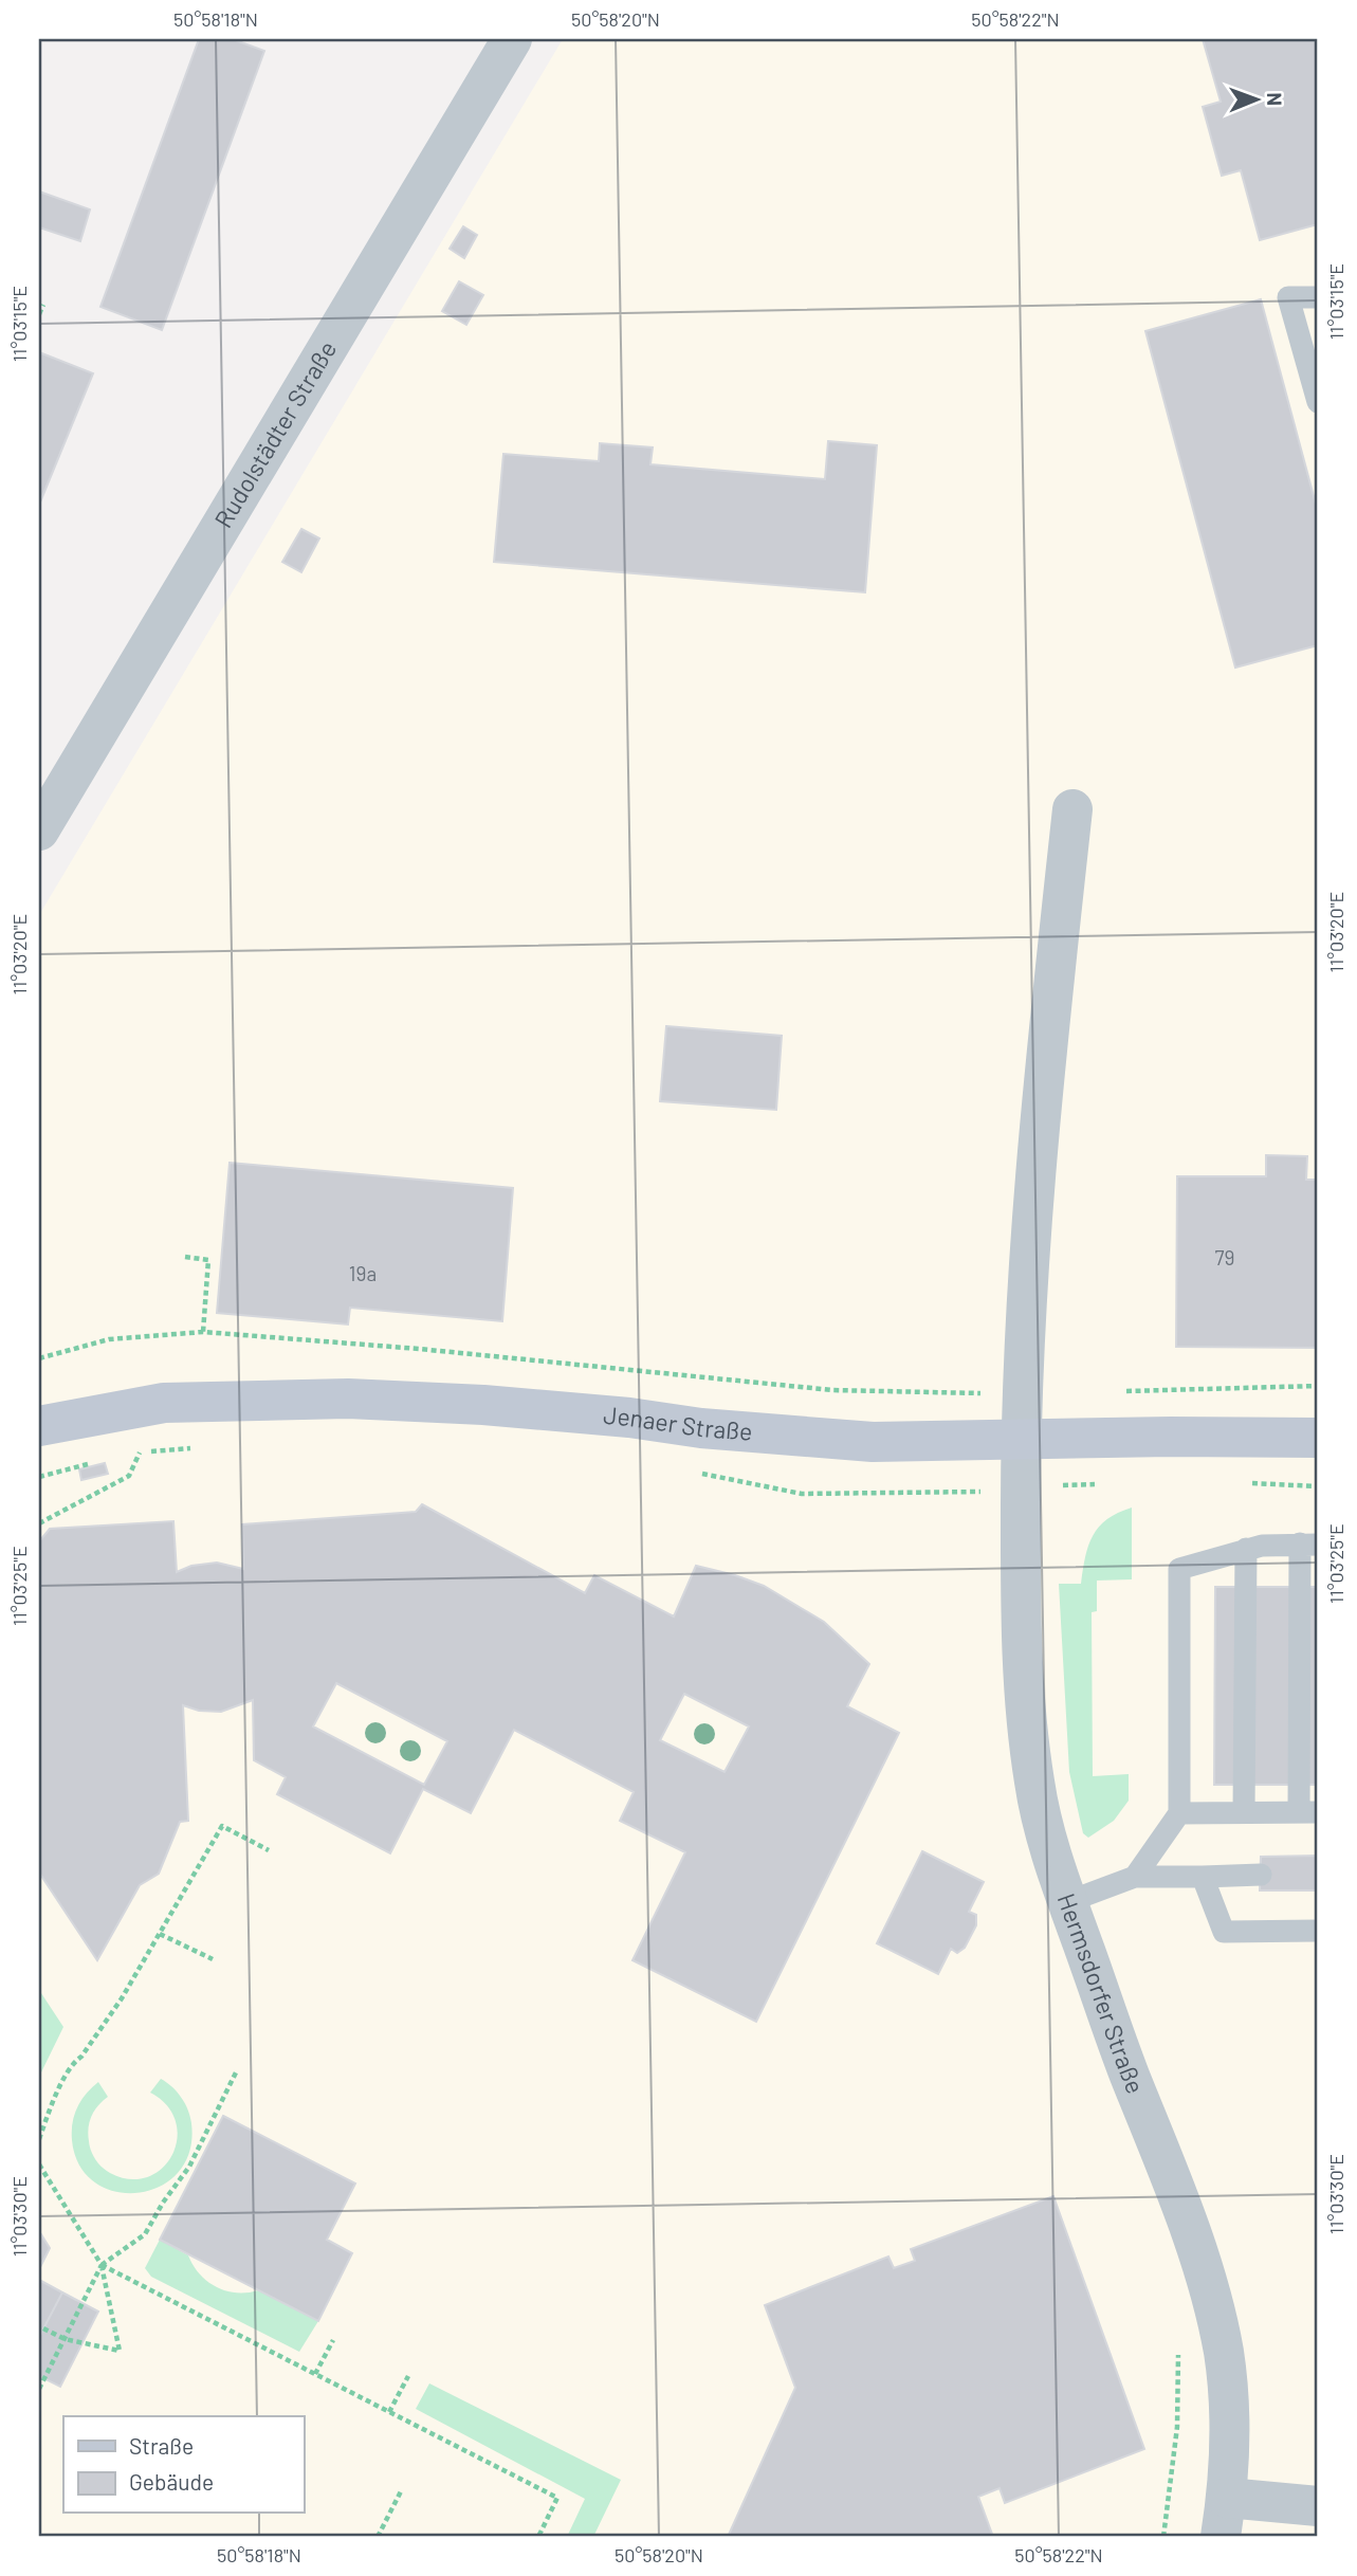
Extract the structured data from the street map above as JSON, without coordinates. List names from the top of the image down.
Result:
{
  "streets": {
    "main road": ["Jenaer Straße"],
    "street": ["Rudolstädter Straße", "Hermsdorfer Straße"]
  },
  "crossings": [
    ["Jenaer Straße", "Hermsdorfer Straße"]
  ],
  "house_numbers": ["79", "19a"],
  "legend": ["Straße", "Gebäude"],
  "north": "right",
  "coordinates": [
    "50°58'18\"N",
    "50°58'20\"N",
    "50°58'22\"N",
    "11°03'15\"E",
    "11°03'20\"E",
    "11°03'25\"E",
    "11°03'30\"E"
  ]
}
